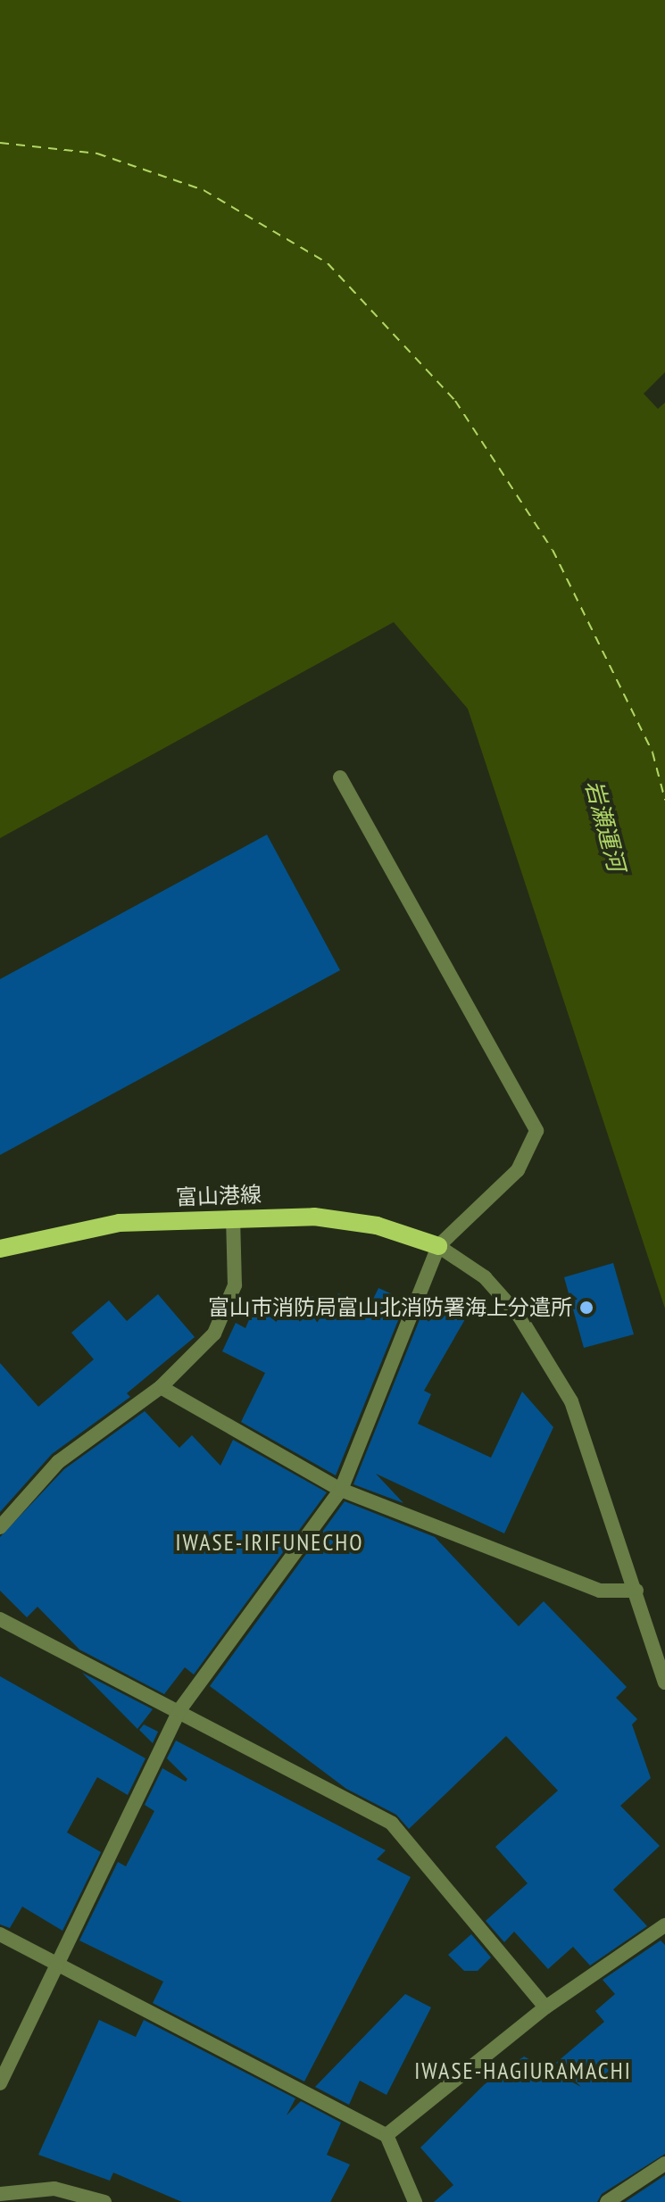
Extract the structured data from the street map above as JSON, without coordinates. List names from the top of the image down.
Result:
{
  "streets": {
    "main road": ["富山港線"]
  },
  "districts": ["IWASE-IRIFUNECHO", "IWASE-HAGIURAMACHI"],
  "water": ["岩瀬運河"],
  "places": ["富山市消防局富山北消防署海上分遣所"]
}
